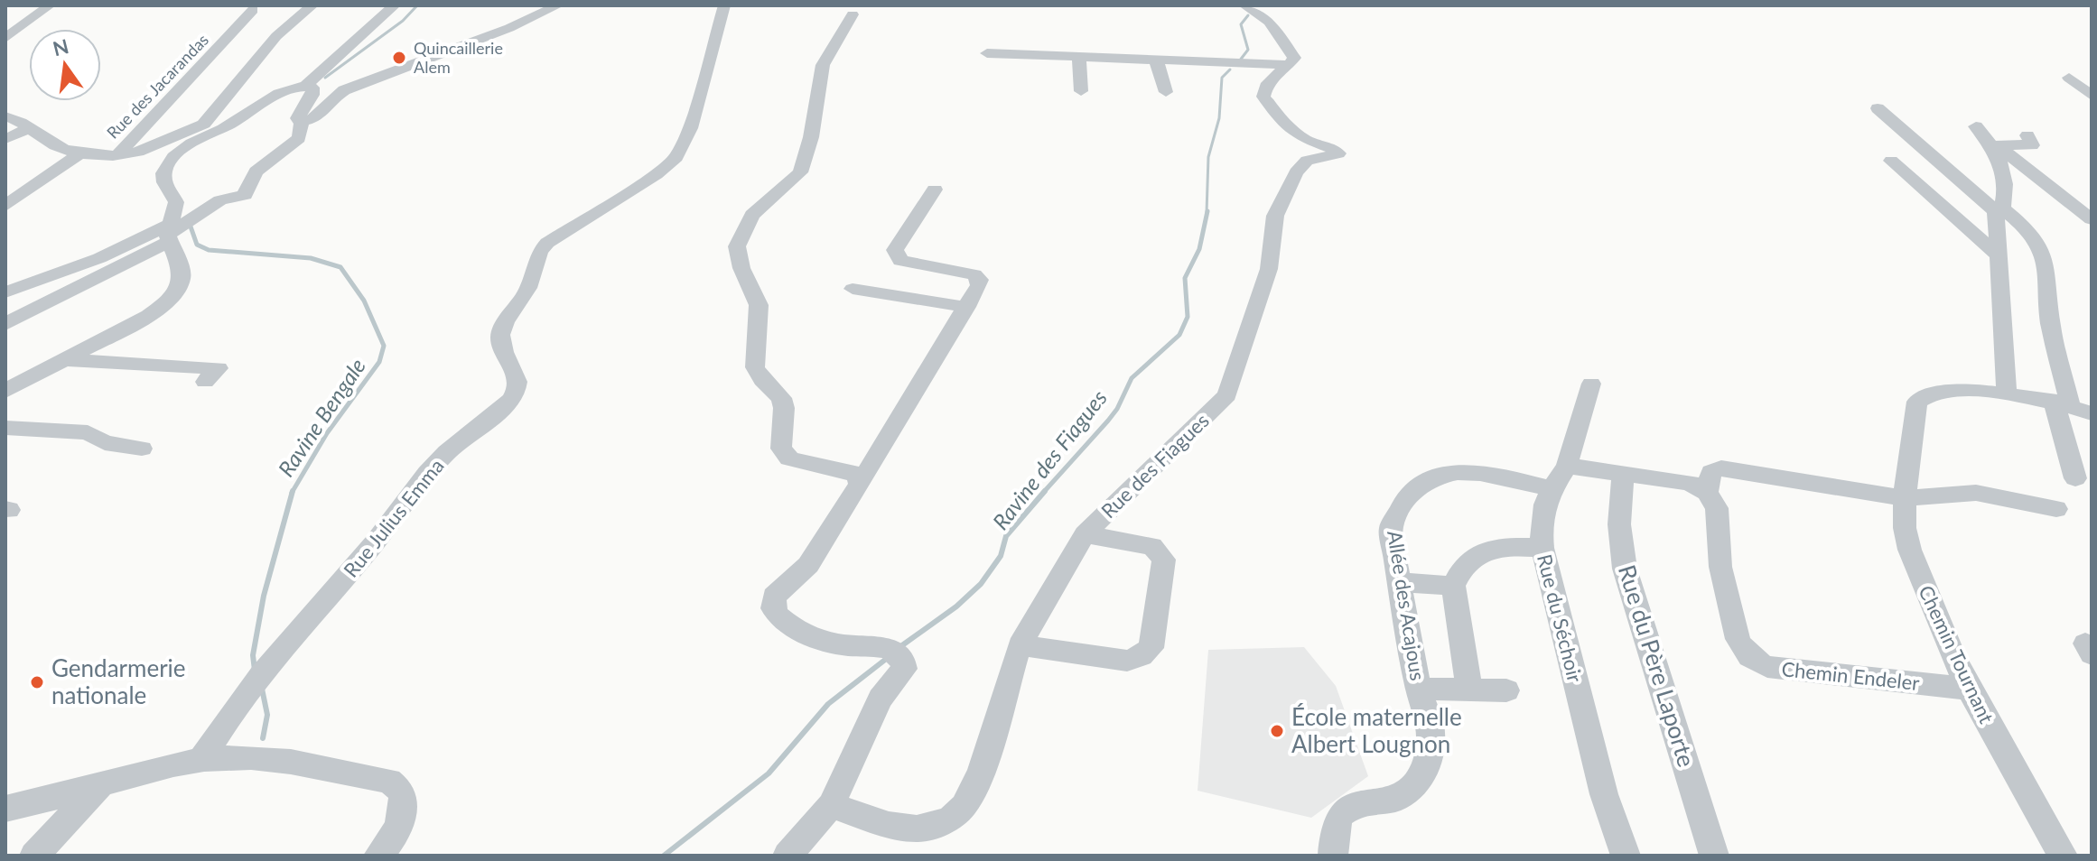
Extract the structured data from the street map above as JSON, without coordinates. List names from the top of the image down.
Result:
{
  "streets": {
    "street": [
      "Rue des Jacarandas",
      "Rue des Fiagues",
      "Rue Julius Emma",
      "Allée des Acajous",
      "Rue du Séchoir",
      "Chemin Tournant",
      "Rue du Père Laporte",
      "Chemin Endeler"
    ]
  },
  "crossings": [
    ["Allée des Acajous", "Rue du Séchoir"],
    ["Chemin Tournant", "Chemin Endeler"]
  ],
  "water": ["Ravine Bengale", "Ravine des Fiagues"],
  "places": ["Quincaillerie Alem", "Gendarmerie nationale", "École maternelle Albert Lougnon"],
  "north": "top"
}
